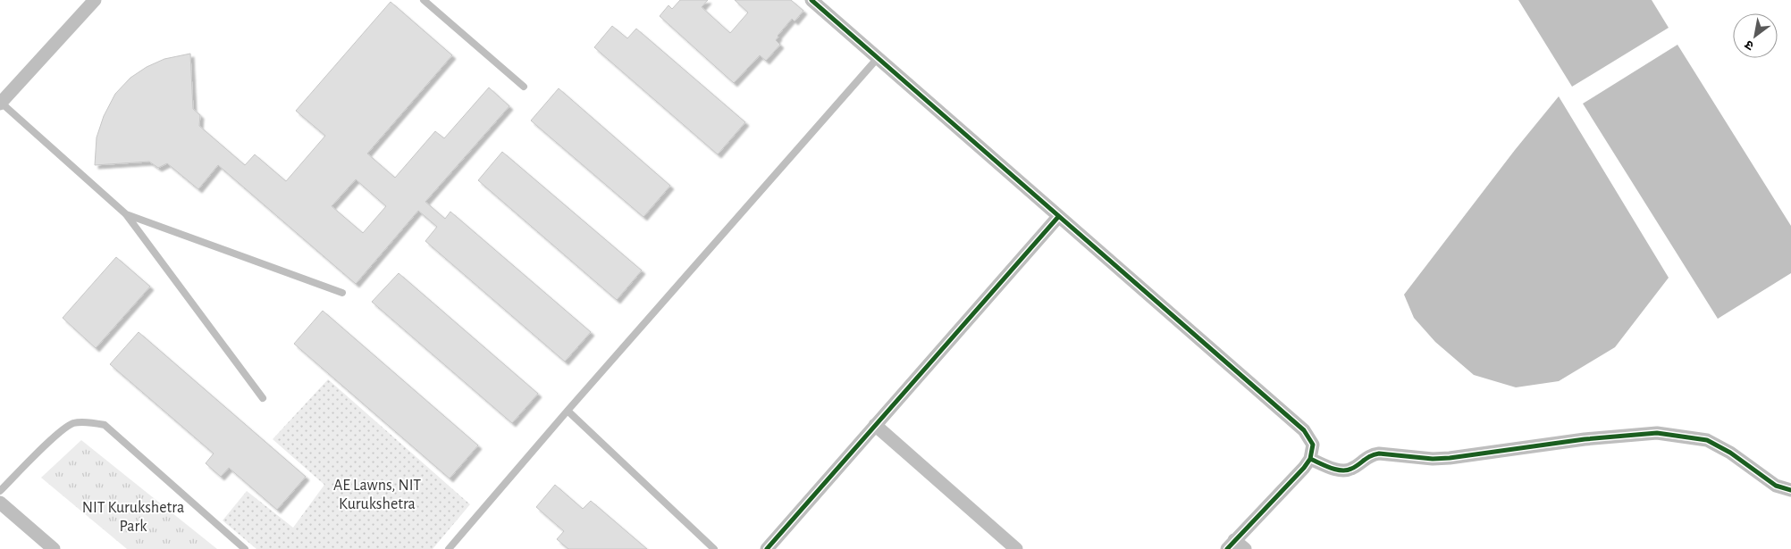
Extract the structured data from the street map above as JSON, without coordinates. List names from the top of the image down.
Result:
{
  "parks": ["AE Lawns, NIT Kurukshetra", "NIT Kurukshetra Park"],
  "north": "bottom left"
}
